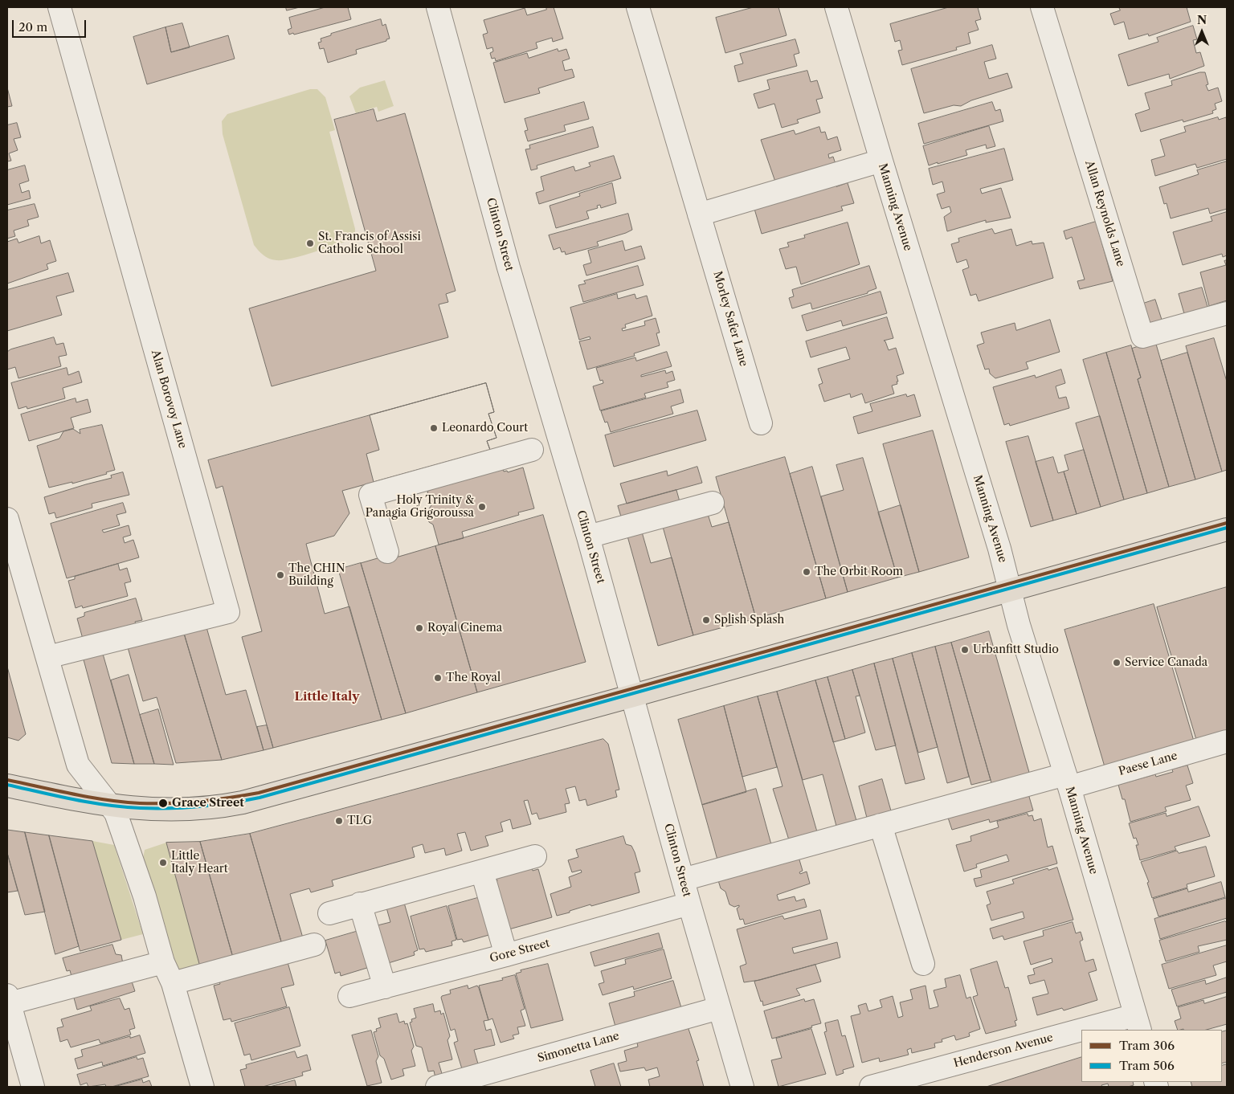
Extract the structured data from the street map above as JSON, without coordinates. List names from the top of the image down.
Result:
{
  "streets": {
    "street": [
      "Manning Avenue",
      "Allan Reynolds Lane",
      "Clinton Street",
      "Morley Safer Lane",
      "Alan Borovoy Lane",
      "Paese Lane",
      "Gore Street",
      "Simonetta Lane",
      "Henderson Avenue"
    ]
  },
  "crossings": [
    ["Manning Avenue", "Paese Lane"],
    ["Manning Avenue", "Henderson Avenue"],
    ["Clinton Street", "Paese Lane"],
    ["Clinton Street", "Gore Street"],
    ["Clinton Street", "Simonetta Lane"]
  ],
  "districts": ["Little Italy"],
  "places": [
    "St. Francis of Assisi Catholic School",
    "Leonardo Court",
    "Holy Trinity & Panagia Grigoroussa",
    "The Orbit Room",
    "The CHIN Building",
    "Splish Splash",
    "Royal Cinema",
    "Urbanfitt Studio",
    "Service Canada",
    "The Royal",
    "Grace Street",
    "TLG",
    "Little Italy Heart"
  ],
  "lines": ["tram line 306", "tram line 506"],
  "legend": ["Tram 306", "Tram 506"],
  "scale_bar": "20 m",
  "north": "top"
}
